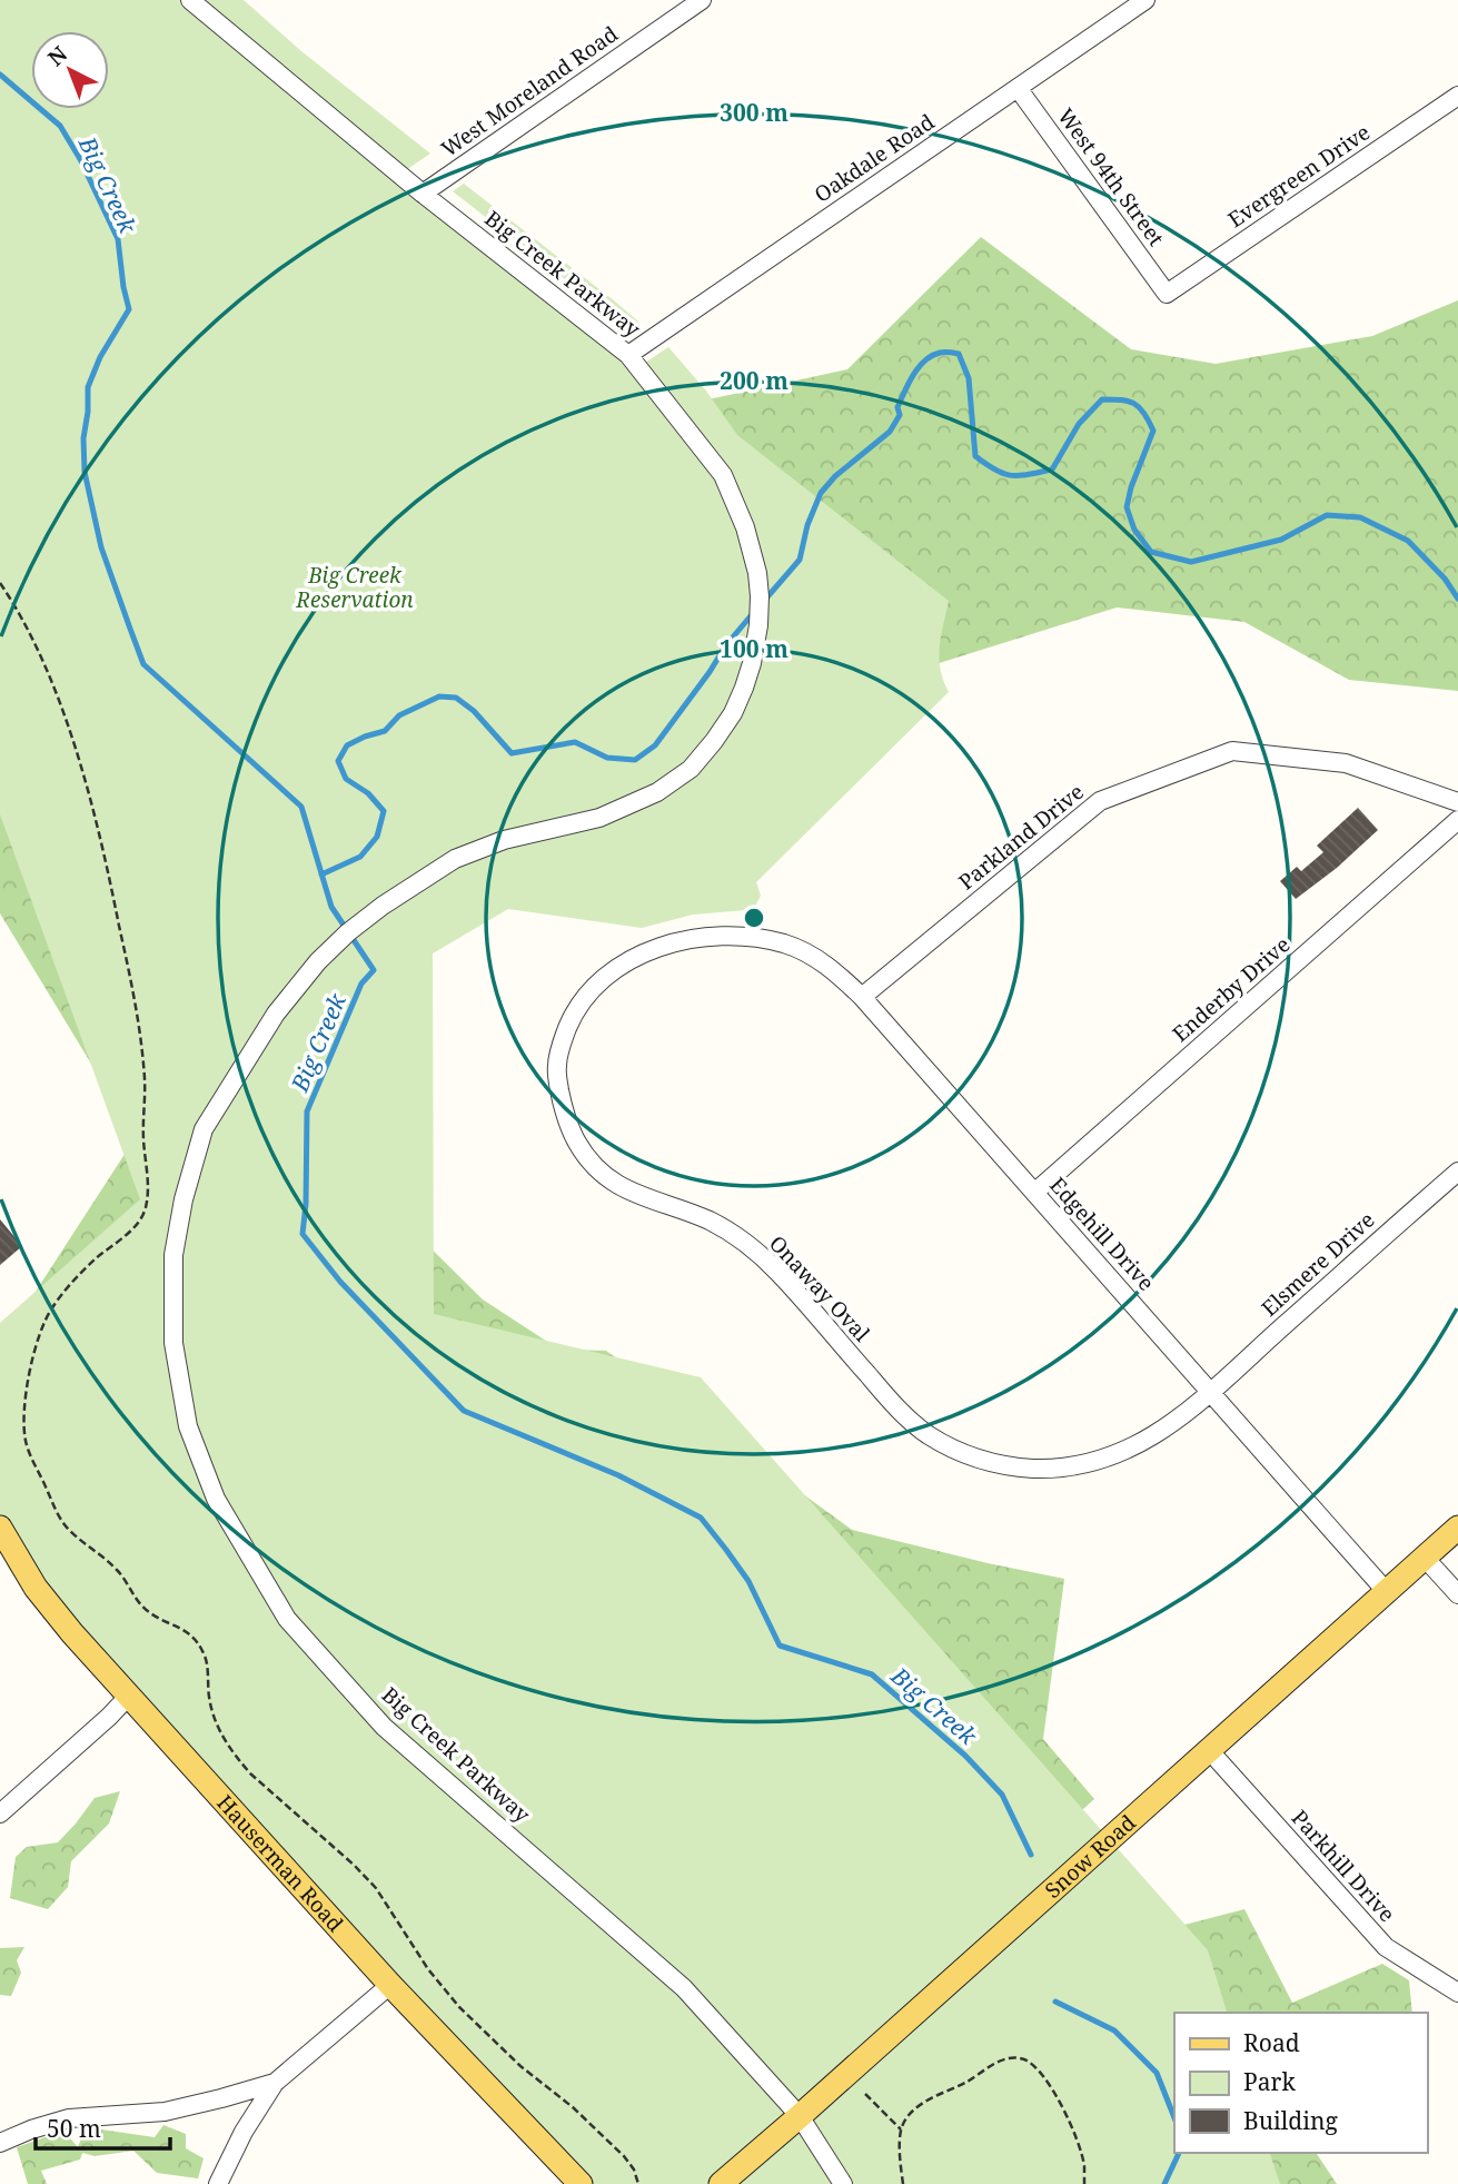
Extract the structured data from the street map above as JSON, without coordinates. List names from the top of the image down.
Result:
{
  "streets": {
    "main road": ["Snow Road", "Hauserman Road"],
    "street": [
      "West Moreland Road",
      "Oakdale Road",
      "Evergreen Drive",
      "West 94th Street",
      "Big Creek Parkway",
      "Parkland Drive",
      "Enderby Drive",
      "Edgehill Drive",
      "Elsmere Drive",
      "Onaway Oval",
      "Parkhill Drive"
    ]
  },
  "crossings": [
    ["West Moreland Road", "Big Creek Parkway"],
    ["Oakdale Road", "West 94th Street"],
    ["Oakdale Road", "Big Creek Parkway"],
    ["Evergreen Drive", "West 94th Street"],
    ["Big Creek Parkway", "Snow Road"],
    ["Parkland Drive", "Edgehill Drive"],
    ["Enderby Drive", "Edgehill Drive"],
    ["Edgehill Drive", "Elsmere Drive"],
    ["Edgehill Drive", "Onaway Oval"],
    ["Edgehill Drive", "Snow Road"],
    ["Elsmere Drive", "Onaway Oval"],
    ["Snow Road", "Parkhill Drive"]
  ],
  "water": ["Big Creek"],
  "parks": ["Big Creek Reservation"],
  "legend": ["Road", "Park", "Building"],
  "scale_bar": "50 m",
  "north": "top left",
  "rings": ["300 m", "200 m", "100 m"]
}
